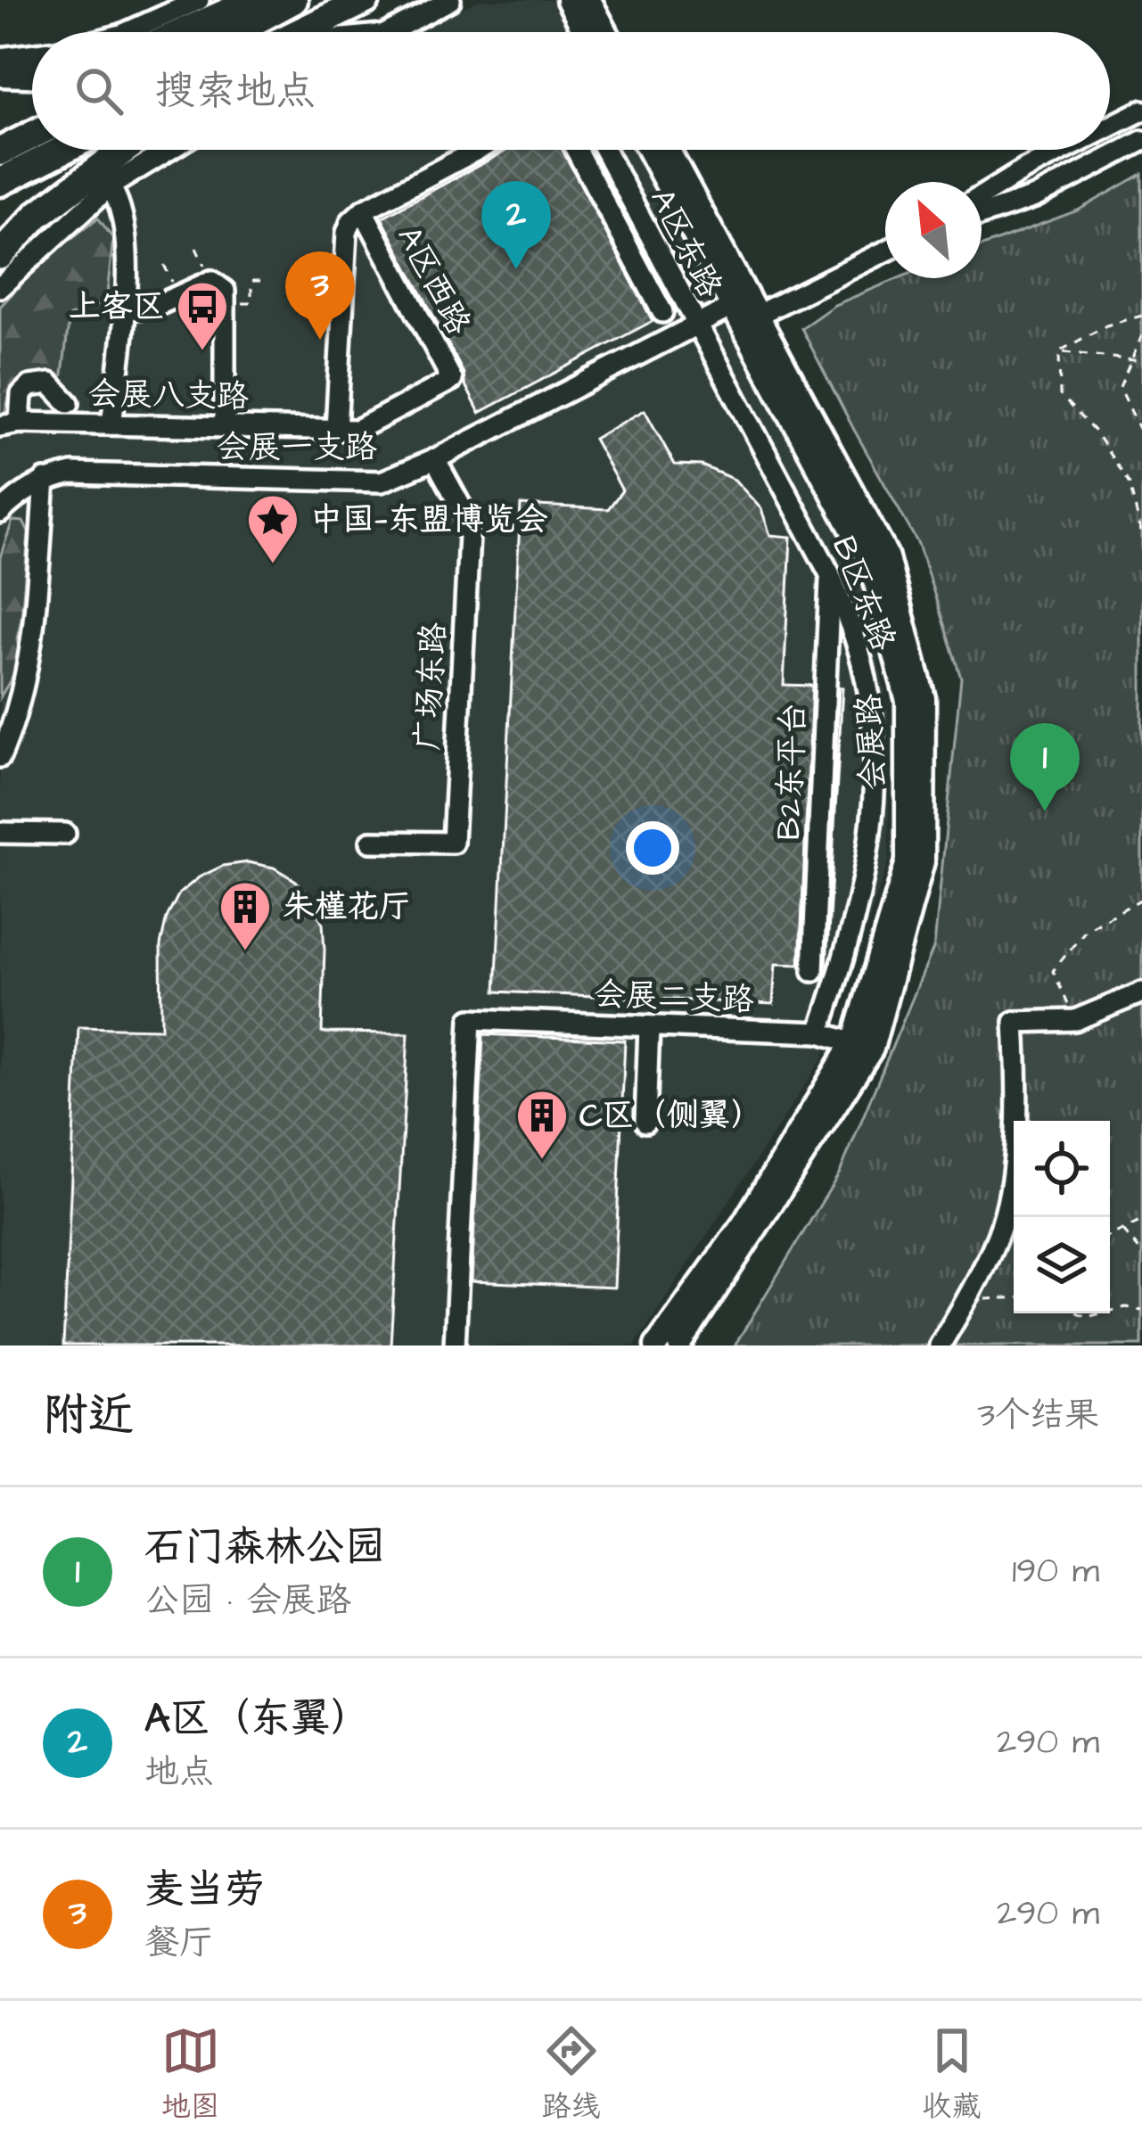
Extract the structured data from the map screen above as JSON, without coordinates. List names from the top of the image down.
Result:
{
  "streets": {
    "main road": ["会展路"],
    "street": [
      "A区东路",
      "A区西路",
      "会展八支路",
      "会展一支路",
      "B区东路",
      "广场东路",
      "B2东平台",
      "会展二支路"
    ]
  },
  "crossings": [
    ["A区东路", "会展一支路"],
    ["A区东路", "B区东路"],
    ["A区西路", "会展八支路"],
    ["会展一支路", "B区东路"],
    ["会展一支路", "广场东路"],
    ["会展一支路", "会展路"],
    ["B区东路", "B2东平台"],
    ["B区东路", "会展二支路"],
    ["会展路", "会展二支路"]
  ],
  "places": {
    "bus stop": ["上客区"],
    "place": ["中国—东盟博览会"],
    "building": ["朱槿花厅", "C区（侧翼）"]
  },
  "north": "top left",
  "page": {
    "search": "搜索地点",
    "pins": ["2", "3", "1"],
    "heading": ["附近", "3个结果"],
    "list": [
      {
        "mark": "1",
        "name": "石门森林公园",
        "note": "公园 · 会展路",
        "value": "190 m"
      },
      {
        "mark": "2",
        "name": "A区（东翼）",
        "note": "地点",
        "value": "290 m"
      },
      {
        "mark": "3",
        "name": "麦当劳",
        "note": "餐厅",
        "value": "290 m"
      }
    ],
    "nav": ["地图", "路线", "收藏"]
  }
}
